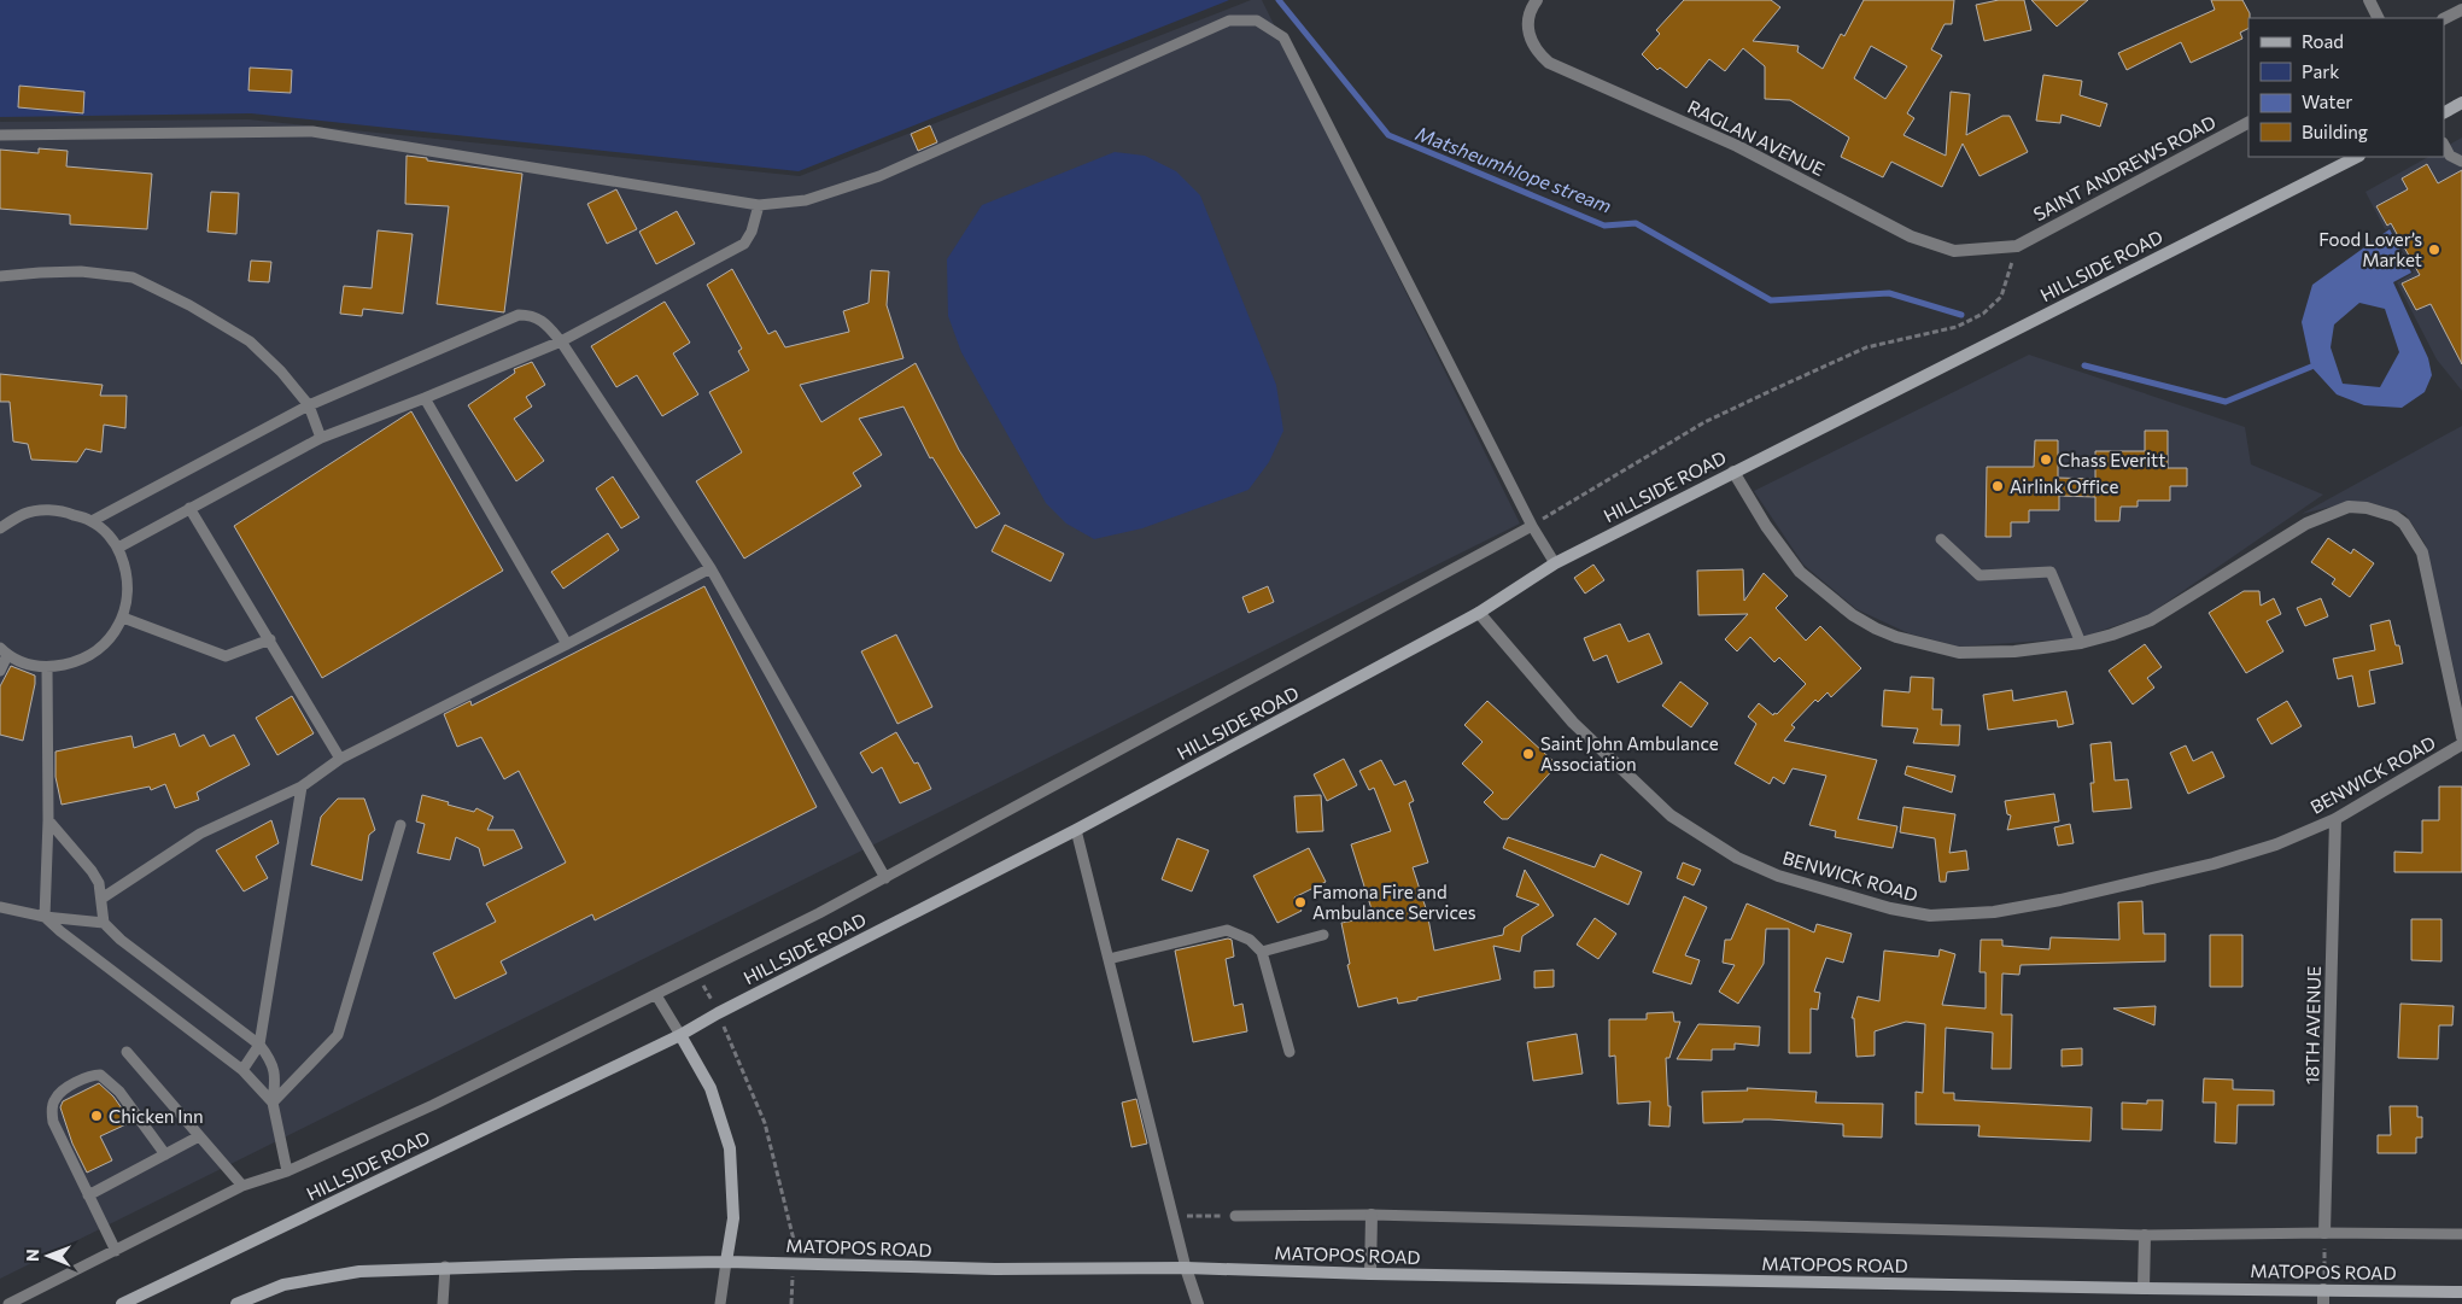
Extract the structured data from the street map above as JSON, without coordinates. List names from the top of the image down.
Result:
{
  "streets": {
    "street": [
      "RAGLAN AVENUE",
      "SAINT ANDREWS ROAD",
      "HILLSIDE ROAD",
      "BENWICK ROAD",
      "18TH AVENUE",
      "MATOPOS ROAD"
    ]
  },
  "crossings": [
    ["RAGLAN AVENUE", "SAINT ANDREWS ROAD"],
    ["HILLSIDE ROAD", "BENWICK ROAD"],
    ["BENWICK ROAD", "18TH AVENUE"]
  ],
  "water": ["Matsheumhlope stream"],
  "places": [
    "Food Lover’s Market",
    "Chass Everitt",
    "Airlink Office",
    "Saint John Ambulance Association",
    "Famona Fire and Ambulance Services",
    "Chicken Inn"
  ],
  "legend": [
    "Road",
    "Park",
    "Water",
    "Building"
  ],
  "north": "left"
}
